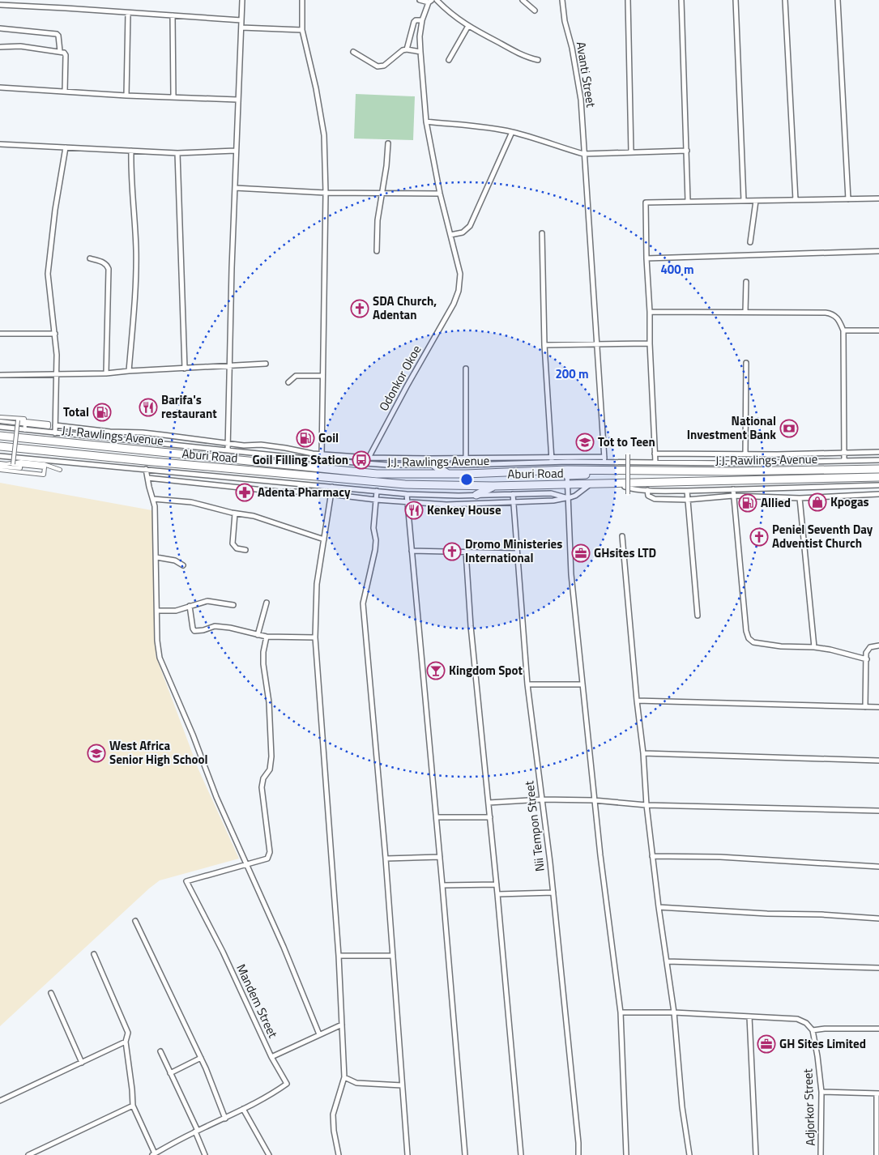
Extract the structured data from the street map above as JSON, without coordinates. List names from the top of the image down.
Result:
{
  "streets": {
    "highway": ["J.J. Rawlings Avenue", "Aburi Road"],
    "street": [
      "Avanti Street",
      "Odonkor Okoe",
      "Nii Tempon Street",
      "Mandem Street",
      "Adjorkor Street"
    ]
  },
  "places": {
    "church": ["SDA Church, Adentan", "Peniel Seventh Day Adventist Church", "Dromo Ministeries International"],
    "restaurant": ["Barifa's restaurant", "Kenkey House"],
    "fuel station": ["Total", "Goil", "Allied"],
    "bank": ["National Investment Bank"],
    "school or university": ["Tot to Teen", "West Africa Senior High School"],
    "bus stop": ["Goil Filling Station"],
    "pharmacy": ["Adenta Pharmacy"],
    "shop": ["Kpogas"],
    "office": ["GHsites LTD", "GH Sites Limited"],
    "bar": ["Kingdom Spot"]
  },
  "rings": ["400 m", "200 m"]
}
